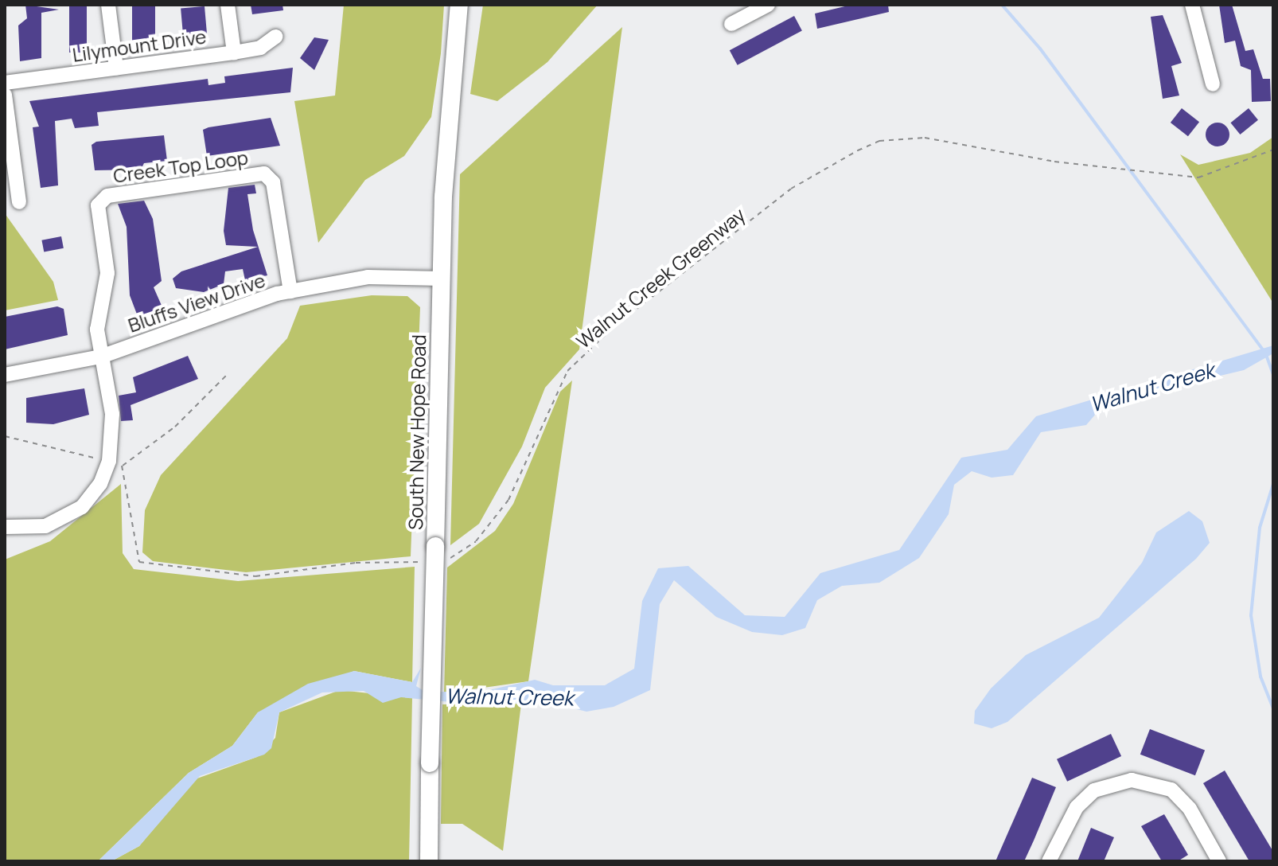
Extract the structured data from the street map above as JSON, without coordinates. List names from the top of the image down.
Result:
{
  "streets": {
    "main road": ["South New Hope Road"],
    "street": ["Lilymount Drive", "Creek Top Loop", "Bluffs View Drive"],
    "path": ["Walnut Creek Greenway"]
  },
  "crossings": [
    ["Creek Top Loop", "Bluffs View Drive"],
    ["Walnut Creek Greenway", "South New Hope Road"],
    ["Bluffs View Drive", "South New Hope Road"]
  ],
  "water": ["Walnut Creek"]
}
